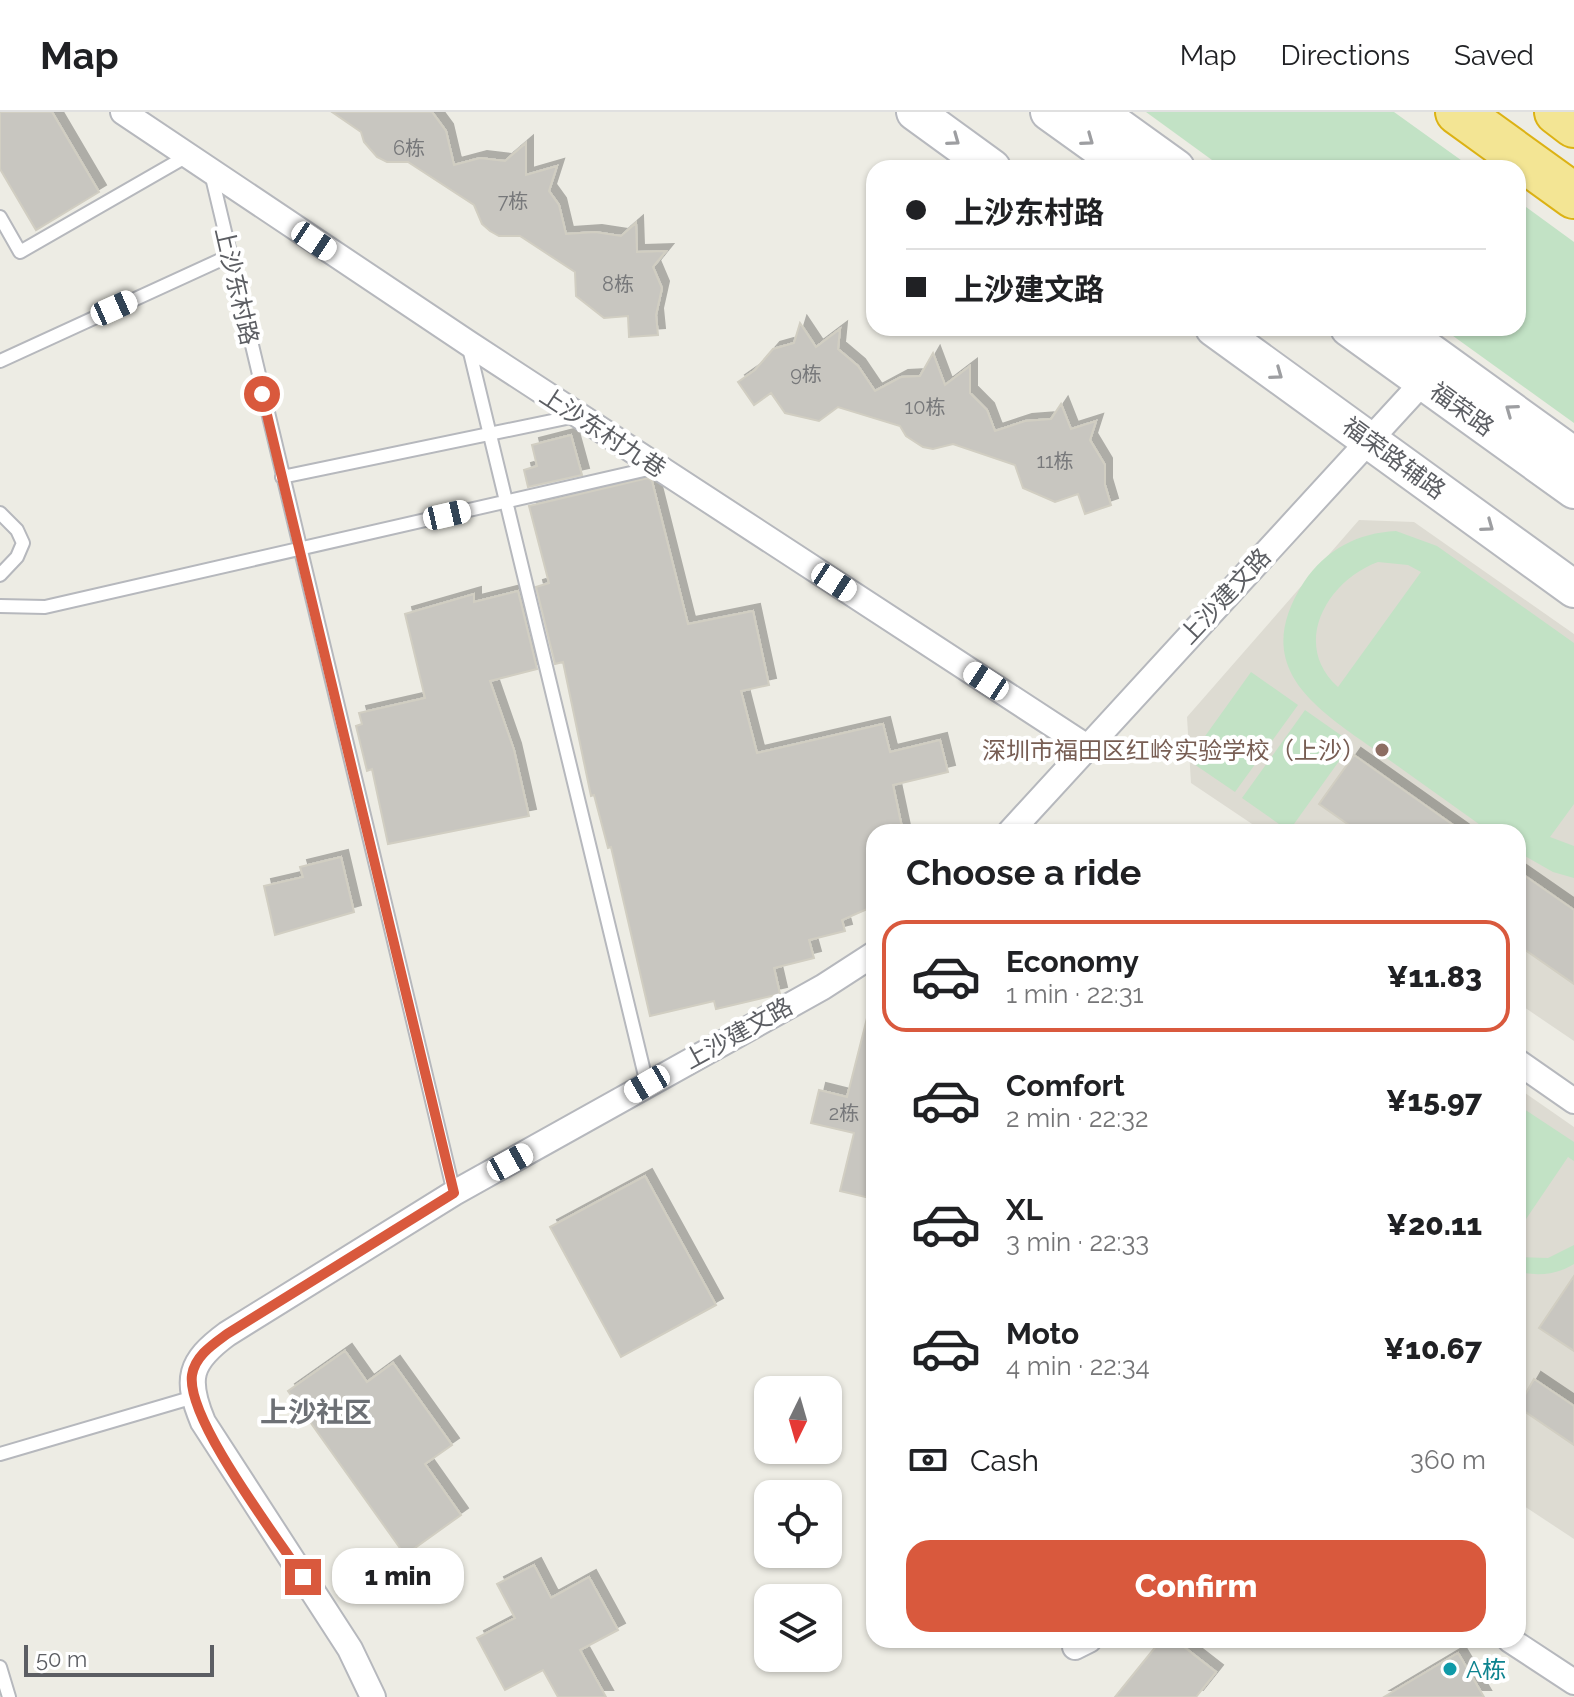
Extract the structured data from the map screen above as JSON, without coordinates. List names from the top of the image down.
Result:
{
  "streets": {
    "main road": ["福荣路", "福荣路辅路"],
    "street": ["上沙东村九巷", "上沙建文路"],
    "lane": ["上沙东村路"]
  },
  "crossings": [
    ["上沙东村路", "上沙东村九巷"],
    ["上沙东村路", "上沙建文路"],
    ["福荣路", "上沙建文路"],
    ["上沙东村九巷", "上沙建文路"],
    ["福荣路辅路", "上沙建文路"]
  ],
  "one_way": ["福荣路辅路"],
  "districts": ["上沙社区"],
  "places": ["深圳市福田区红岭实验学校（上沙）", "A栋"],
  "house_numbers": [
    "6栋",
    "7栋",
    "8栋",
    "9栋",
    "10栋",
    "11栋",
    "2栋"
  ],
  "scale_bar": "50 m",
  "north": "bottom",
  "page": {
    "header": "Map",
    "nav": ["Map", "Directions", "Saved"],
    "banner": ["上沙东村路", "上沙建文路"],
    "heading": "Choose a ride",
    "list": [
      {
        "name": "Economy",
        "note": "1 min · 22:31",
        "value": "¥11.83"
      },
      {
        "name": "Comfort",
        "note": "2 min · 22:32",
        "value": "¥15.97"
      },
      {
        "name": "XL",
        "note": "3 min · 22:33",
        "value": "¥20.11"
      },
      {
        "name": "Moto",
        "note": "4 min · 22:34",
        "value": "¥10.67"
      }
    ],
    "pay": ["Cash", "360 m"],
    "buttons": "Confirm",
    "bubble": "1 min",
    "scale": "50 m"
  }
}
